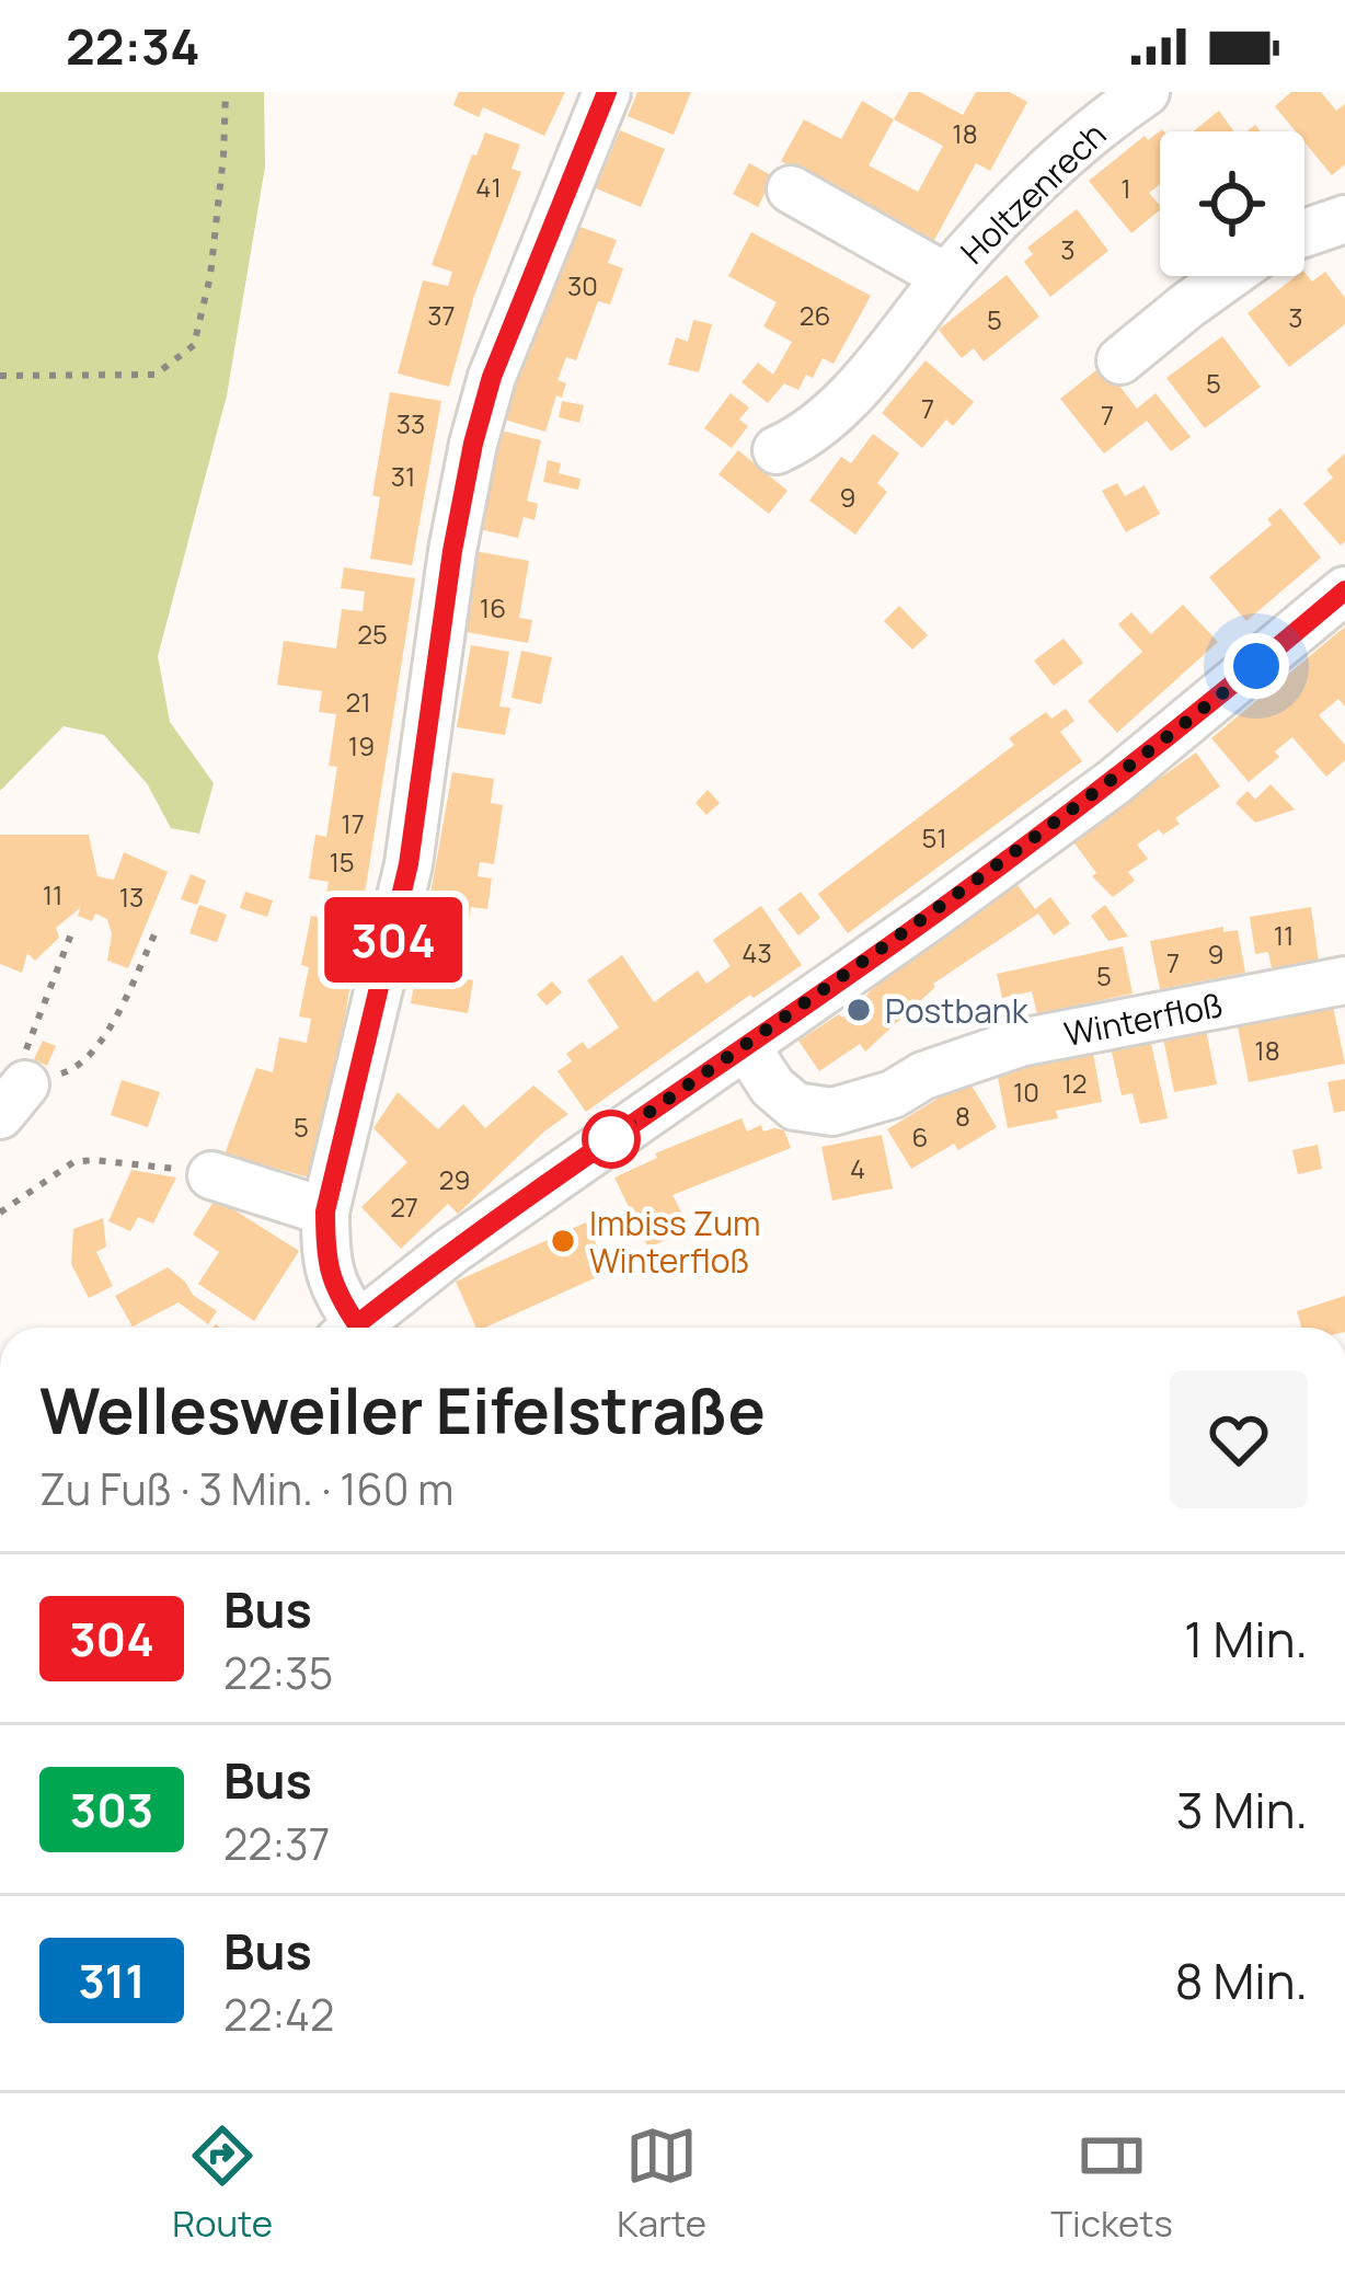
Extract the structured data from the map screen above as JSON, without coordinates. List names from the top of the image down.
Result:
{
  "streets": {
    "street": ["Holtzenrech", "Winterfloß"]
  },
  "places": ["Postbank", "Imbiss Zum Winterfloß"],
  "lines": ["bus line 304"],
  "house_numbers": [
    "18",
    "41",
    "1",
    "3",
    "30",
    "37",
    "26",
    "3",
    "5",
    "5",
    "7",
    "7",
    "33",
    "31",
    "9",
    "16",
    "25",
    "21",
    "19",
    "17",
    "51",
    "15",
    "11",
    "13",
    "11",
    "43",
    "9",
    "7",
    "5",
    "18",
    "12",
    "10",
    "8",
    "5",
    "6",
    "4",
    "29",
    "27"
  ],
  "page": {
    "status": "22:34",
    "on_map": "304",
    "heading": ["Wellesweiler Eifelstraße", "Zu Fuß · 3 Min. · 160 m"],
    "list": [
      {
        "mark": "304",
        "name": "Bus",
        "note": "22:35",
        "value": "1 Min."
      },
      {
        "mark": "303",
        "name": "Bus",
        "note": "22:37",
        "value": "3 Min."
      },
      {
        "mark": "311",
        "name": "Bus",
        "note": "22:42",
        "value": "8 Min."
      }
    ],
    "tabs": ["Route", "Karte", "Tickets"]
  }
}
